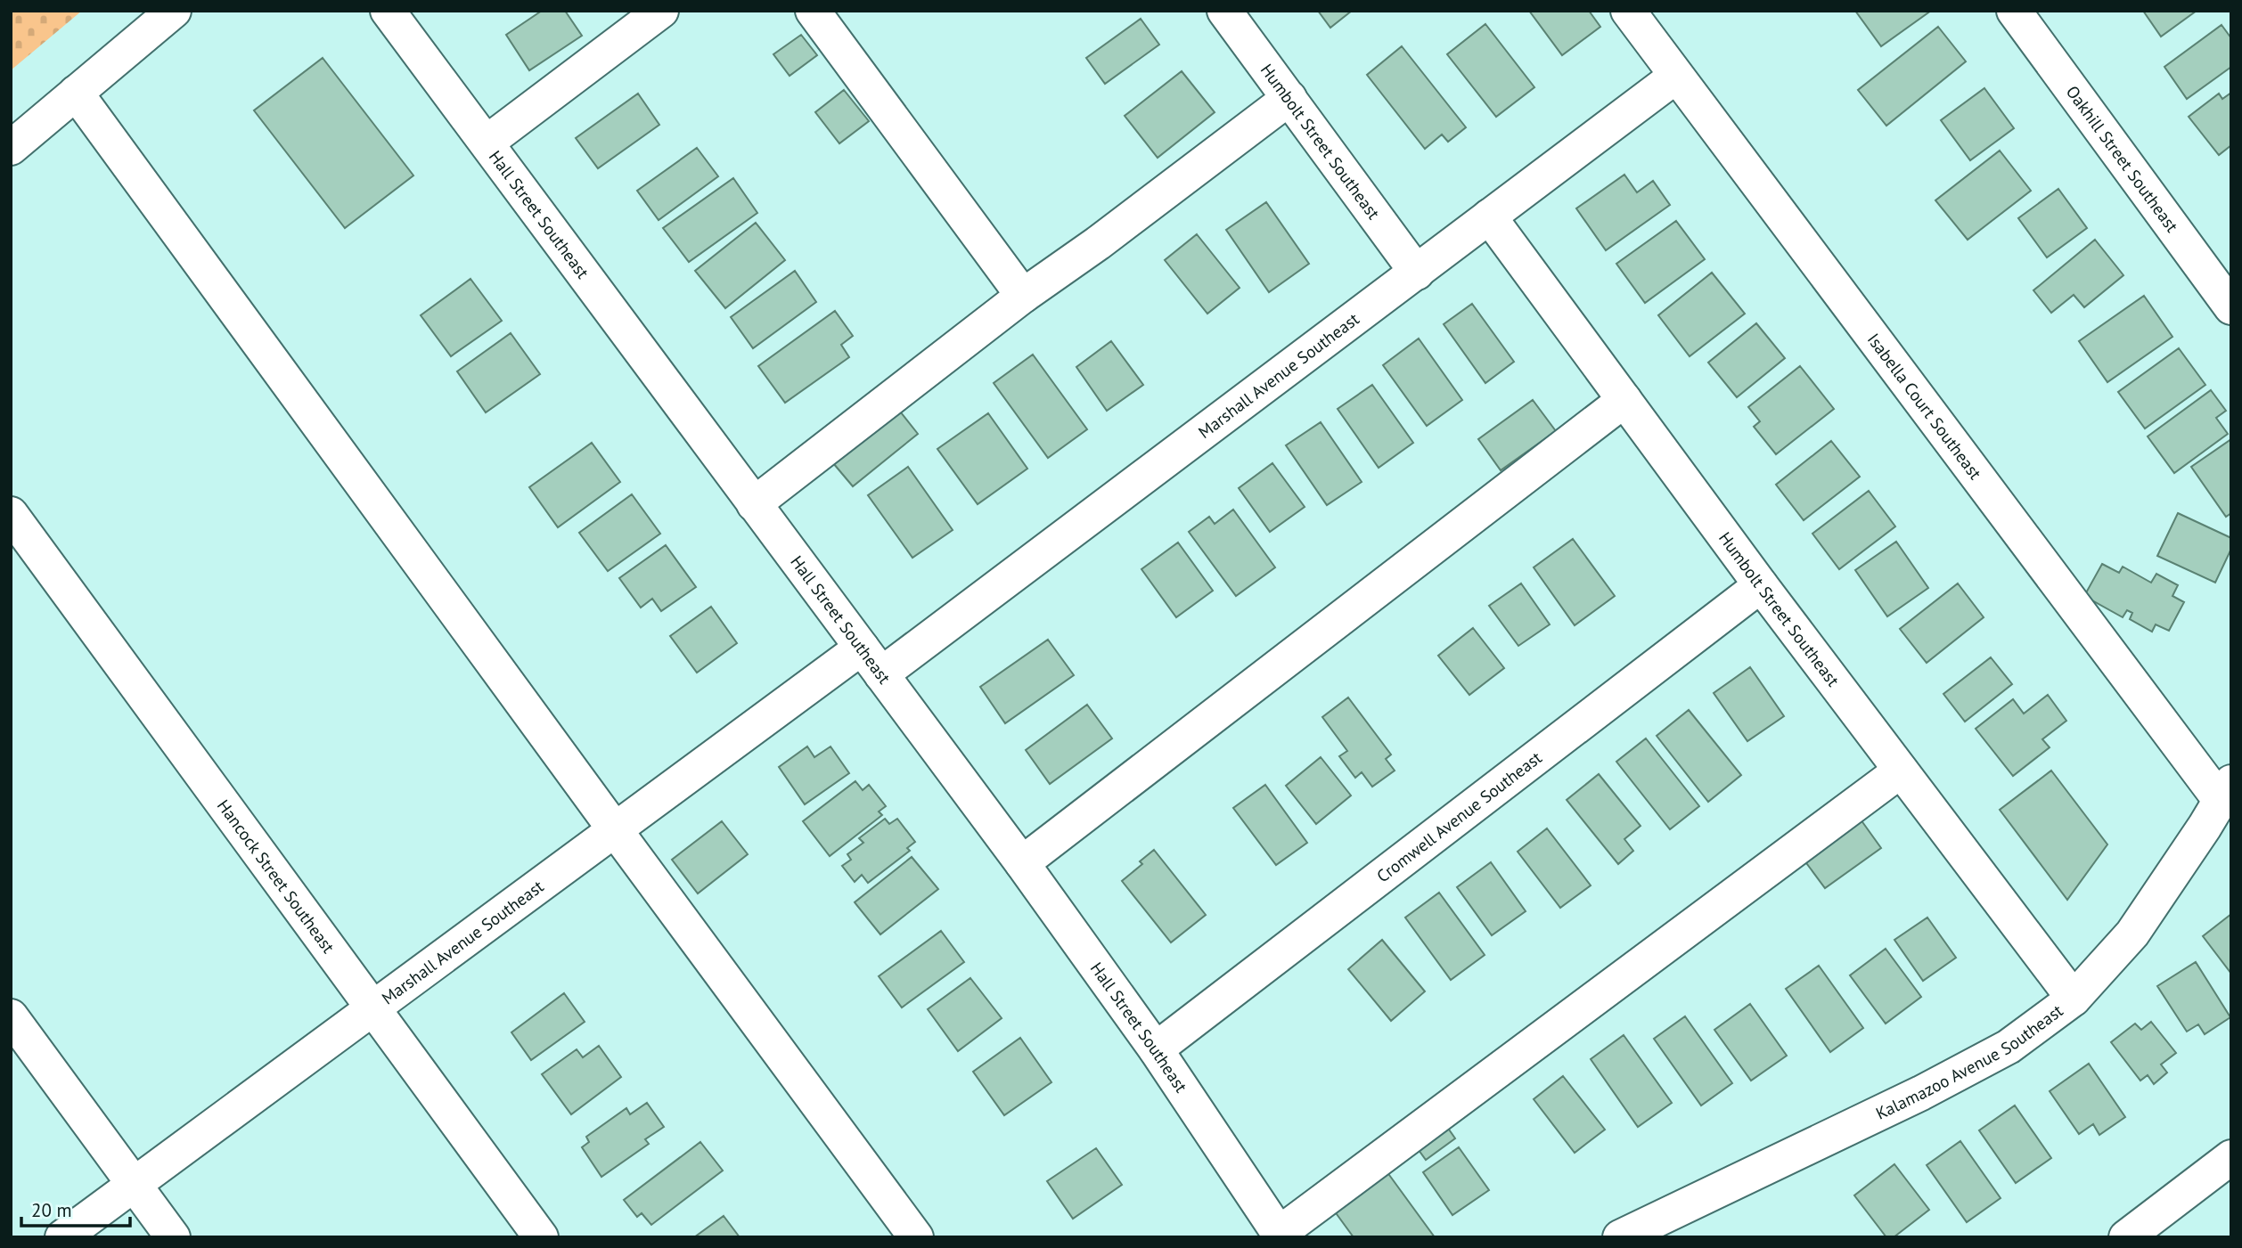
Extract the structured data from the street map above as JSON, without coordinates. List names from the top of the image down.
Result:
{
  "streets": {
    "street": [
      "Humbolt Street Southeast",
      "Oakhill Street Southeast",
      "Hall Street Southeast",
      "Marshall Avenue Southeast",
      "Isabella Court Southeast",
      "Cromwell Avenue Southeast",
      "Hancock Street Southeast",
      "Kalamazoo Avenue Southeast"
    ]
  },
  "crossings": [
    ["Humbolt Street Southeast", "Marshall Avenue Southeast"],
    ["Humbolt Street Southeast", "Cromwell Avenue Southeast"],
    ["Humbolt Street Southeast", "Kalamazoo Avenue Southeast"],
    ["Hall Street Southeast", "Marshall Avenue Southeast"],
    ["Hall Street Southeast", "Cromwell Avenue Southeast"],
    ["Marshall Avenue Southeast", "Isabella Court Southeast"],
    ["Marshall Avenue Southeast", "Hancock Street Southeast"],
    ["Isabella Court Southeast", "Kalamazoo Avenue Southeast"]
  ],
  "scale_bar": "20 m"
}
